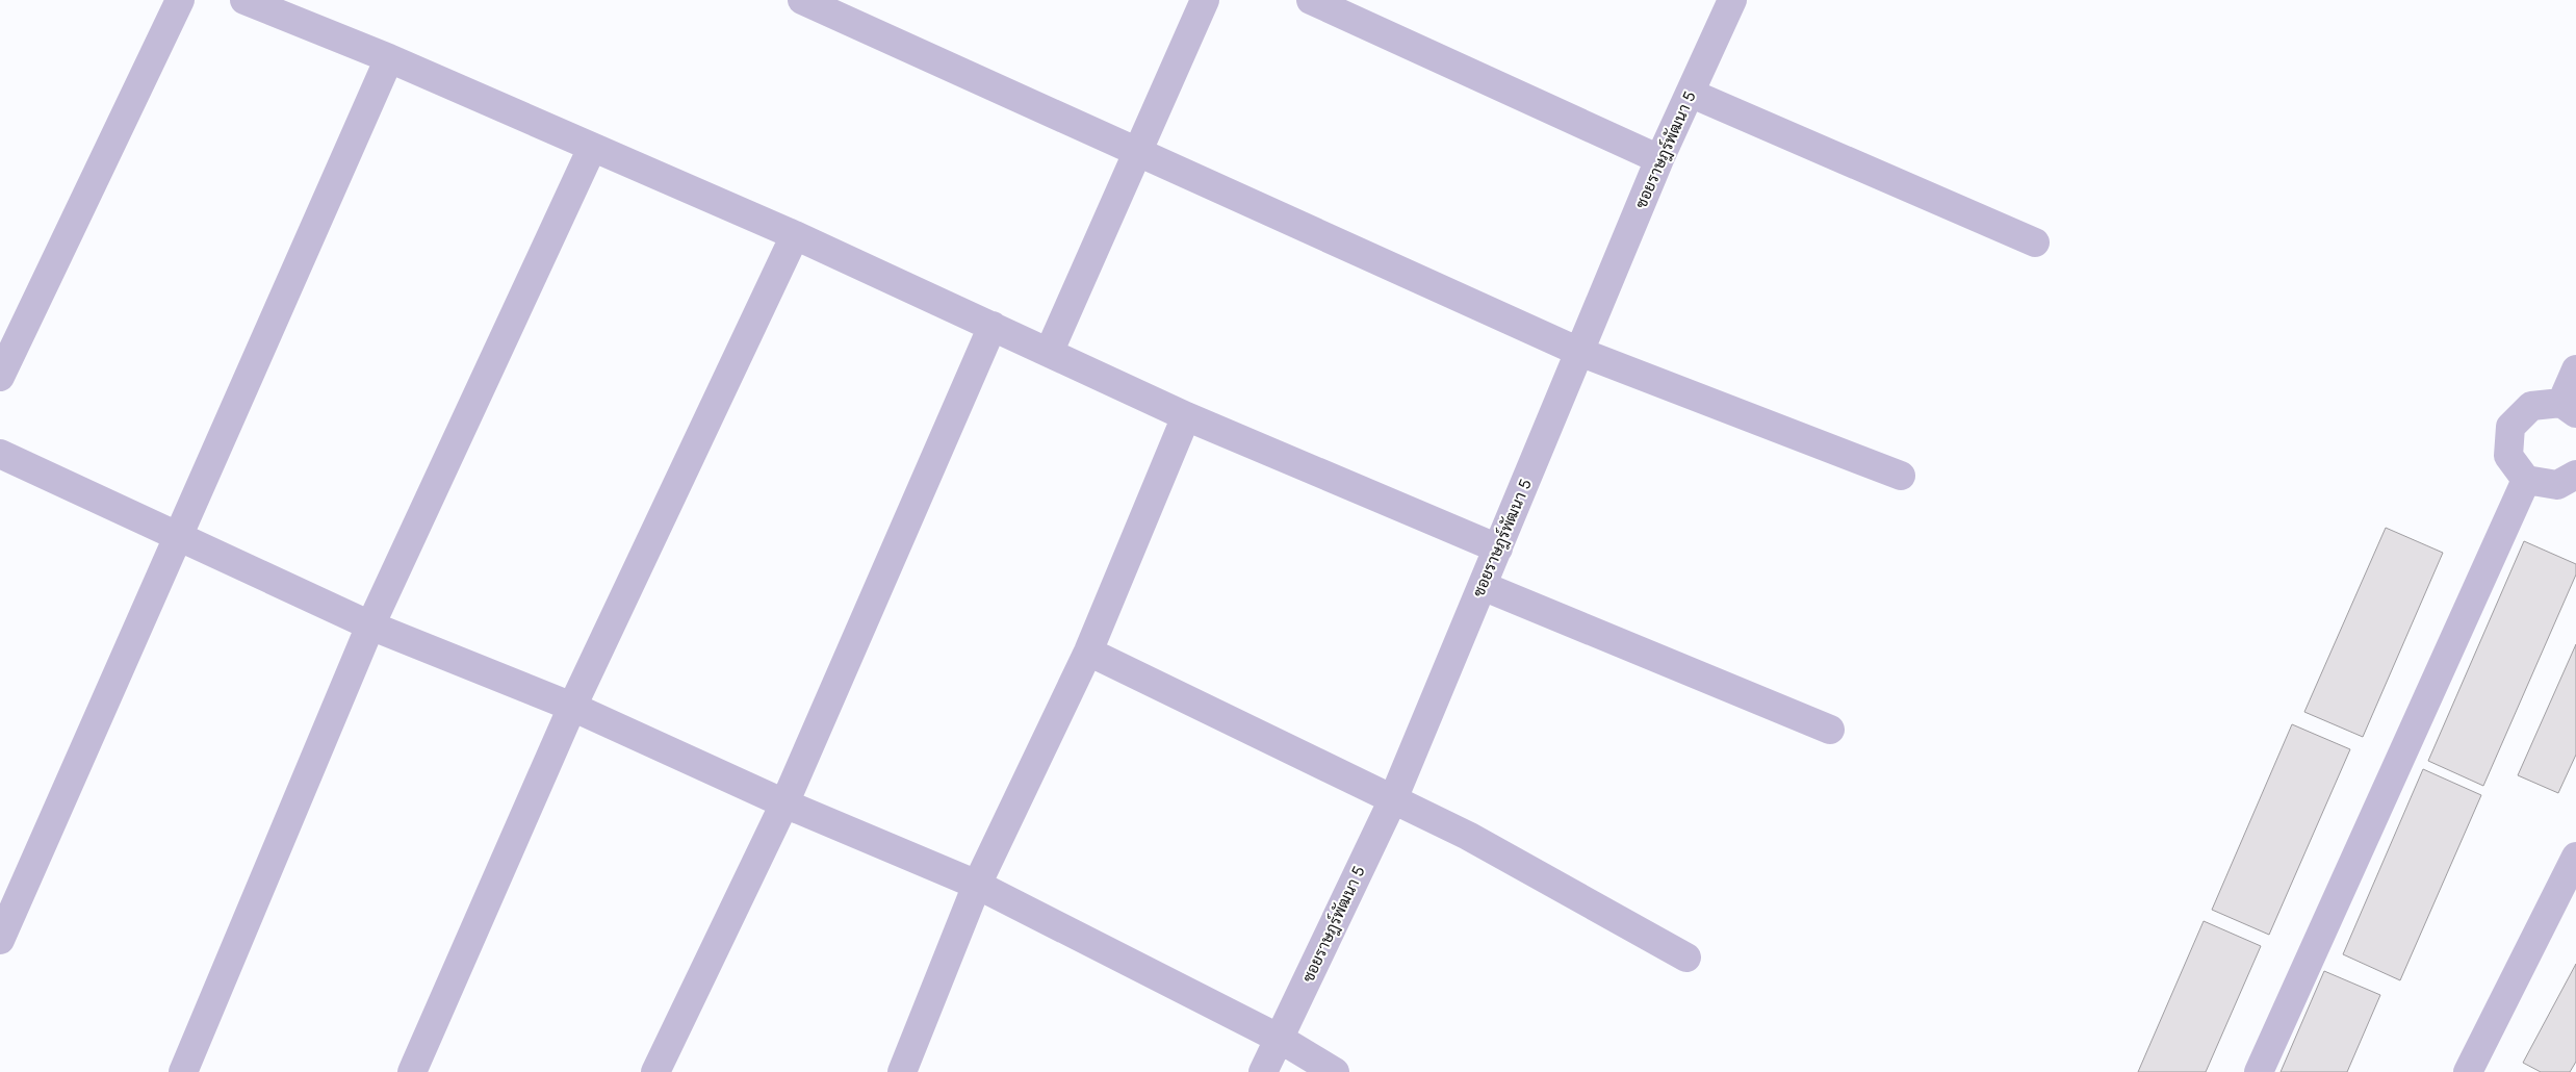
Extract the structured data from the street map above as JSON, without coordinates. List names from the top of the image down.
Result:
{
  "streets": {
    "street": ["ซอยราษฎร์พัฒนา 5"]
  }
}
